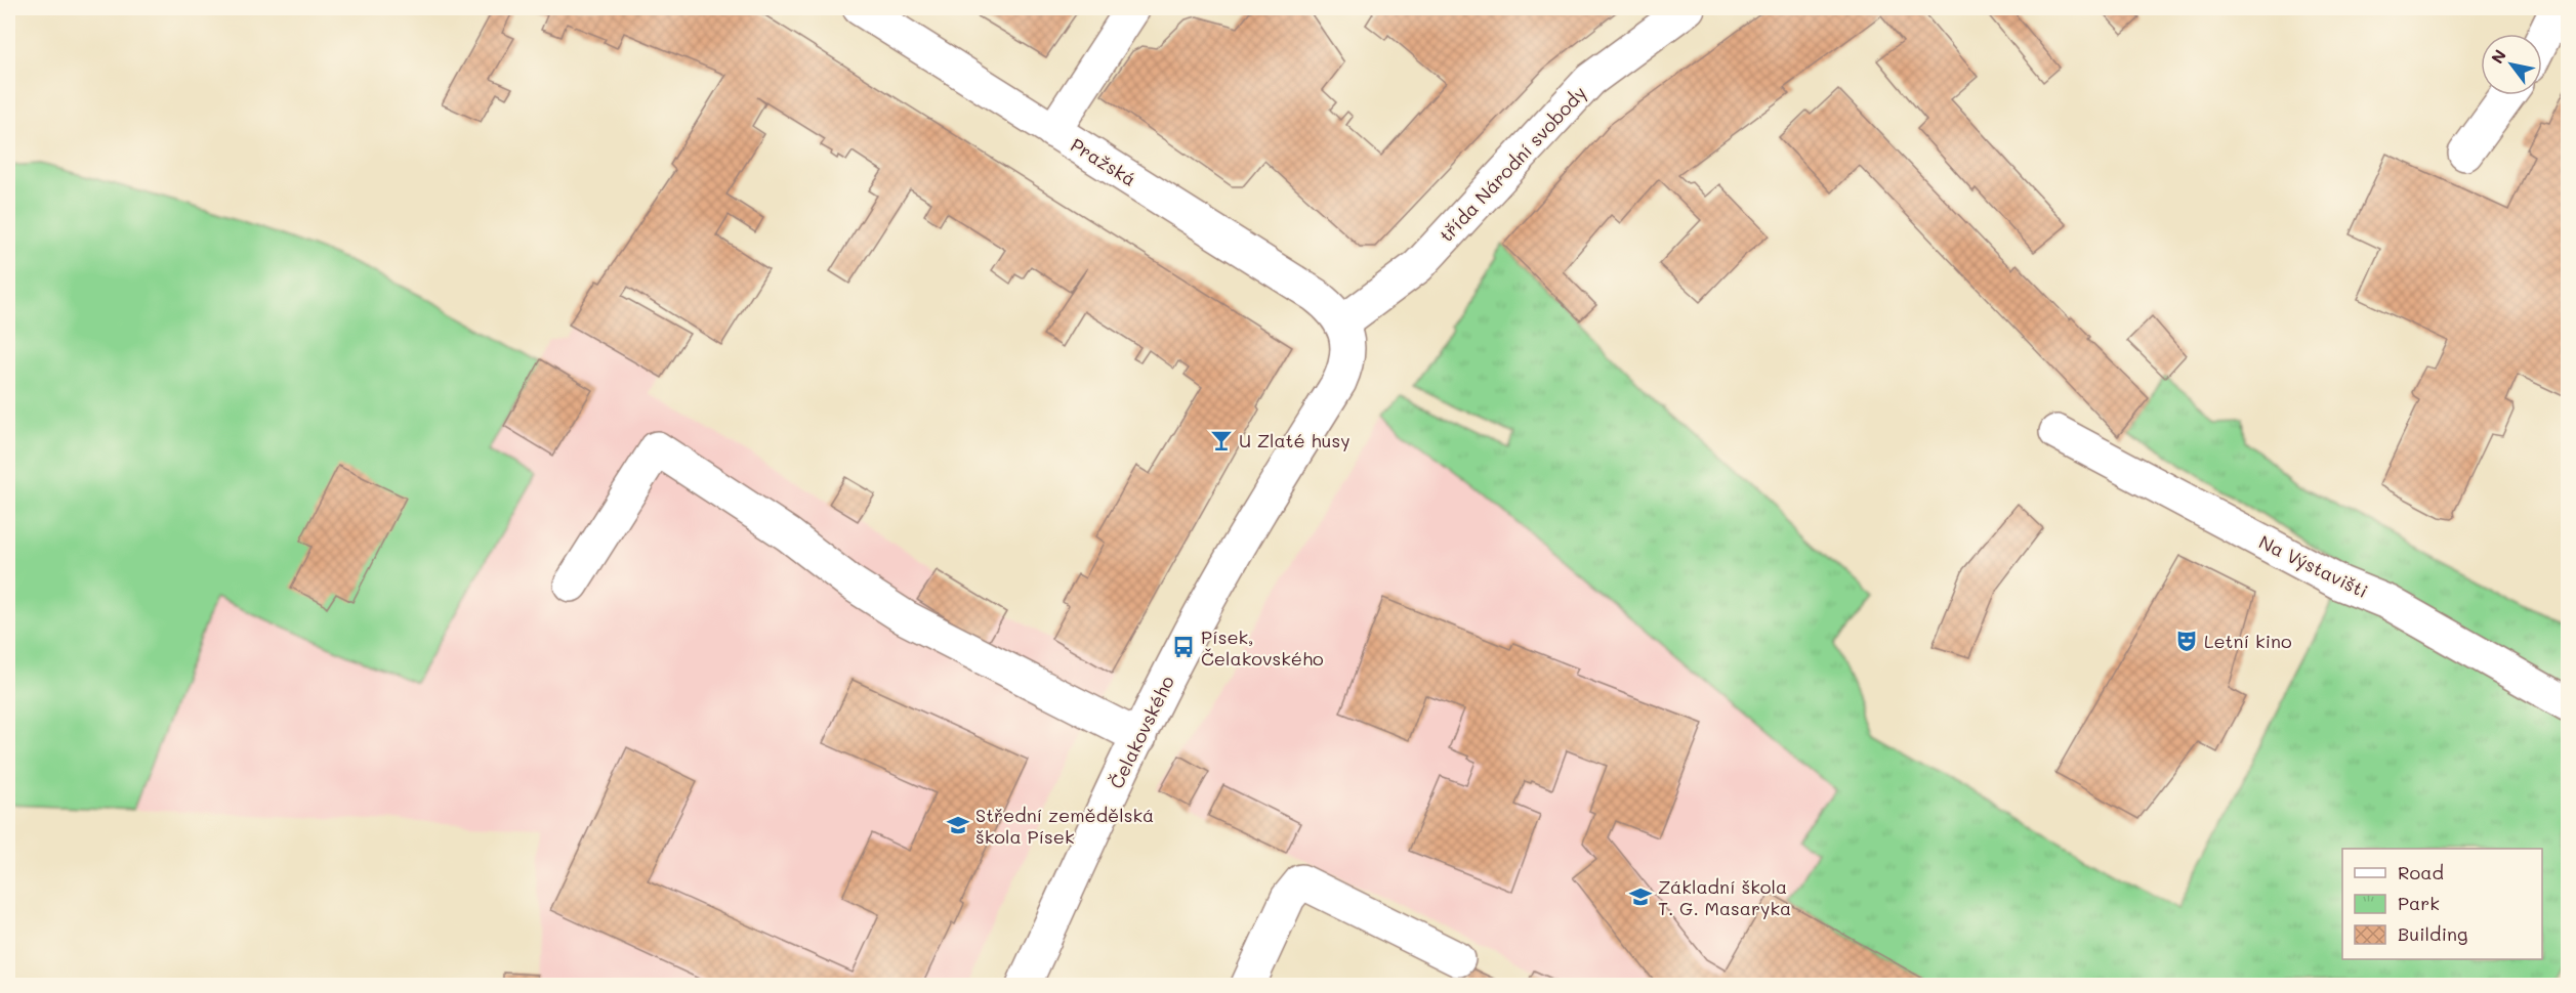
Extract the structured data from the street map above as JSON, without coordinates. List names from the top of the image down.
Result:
{
  "streets": {
    "main road": [
      "Pražská",
      "třída Národní svobody",
      "Na Výstavišti",
      "Čelakovského"
    ]
  },
  "crossings": [
    ["Pražská", "třída Národní svobody"],
    ["Pražská", "Čelakovského"],
    ["třída Národní svobody", "Čelakovského"]
  ],
  "places": {
    "bar": ["U Zlaté husy"],
    "theatre": ["Letní kino"],
    "bus stop": ["Písek, Čelakovského"],
    "school or university": ["Střední zemědělská škola Písek", "Základní škola T. G. Masaryka"]
  },
  "legend": ["Road", "Park", "Building"],
  "north": "top left"
}
